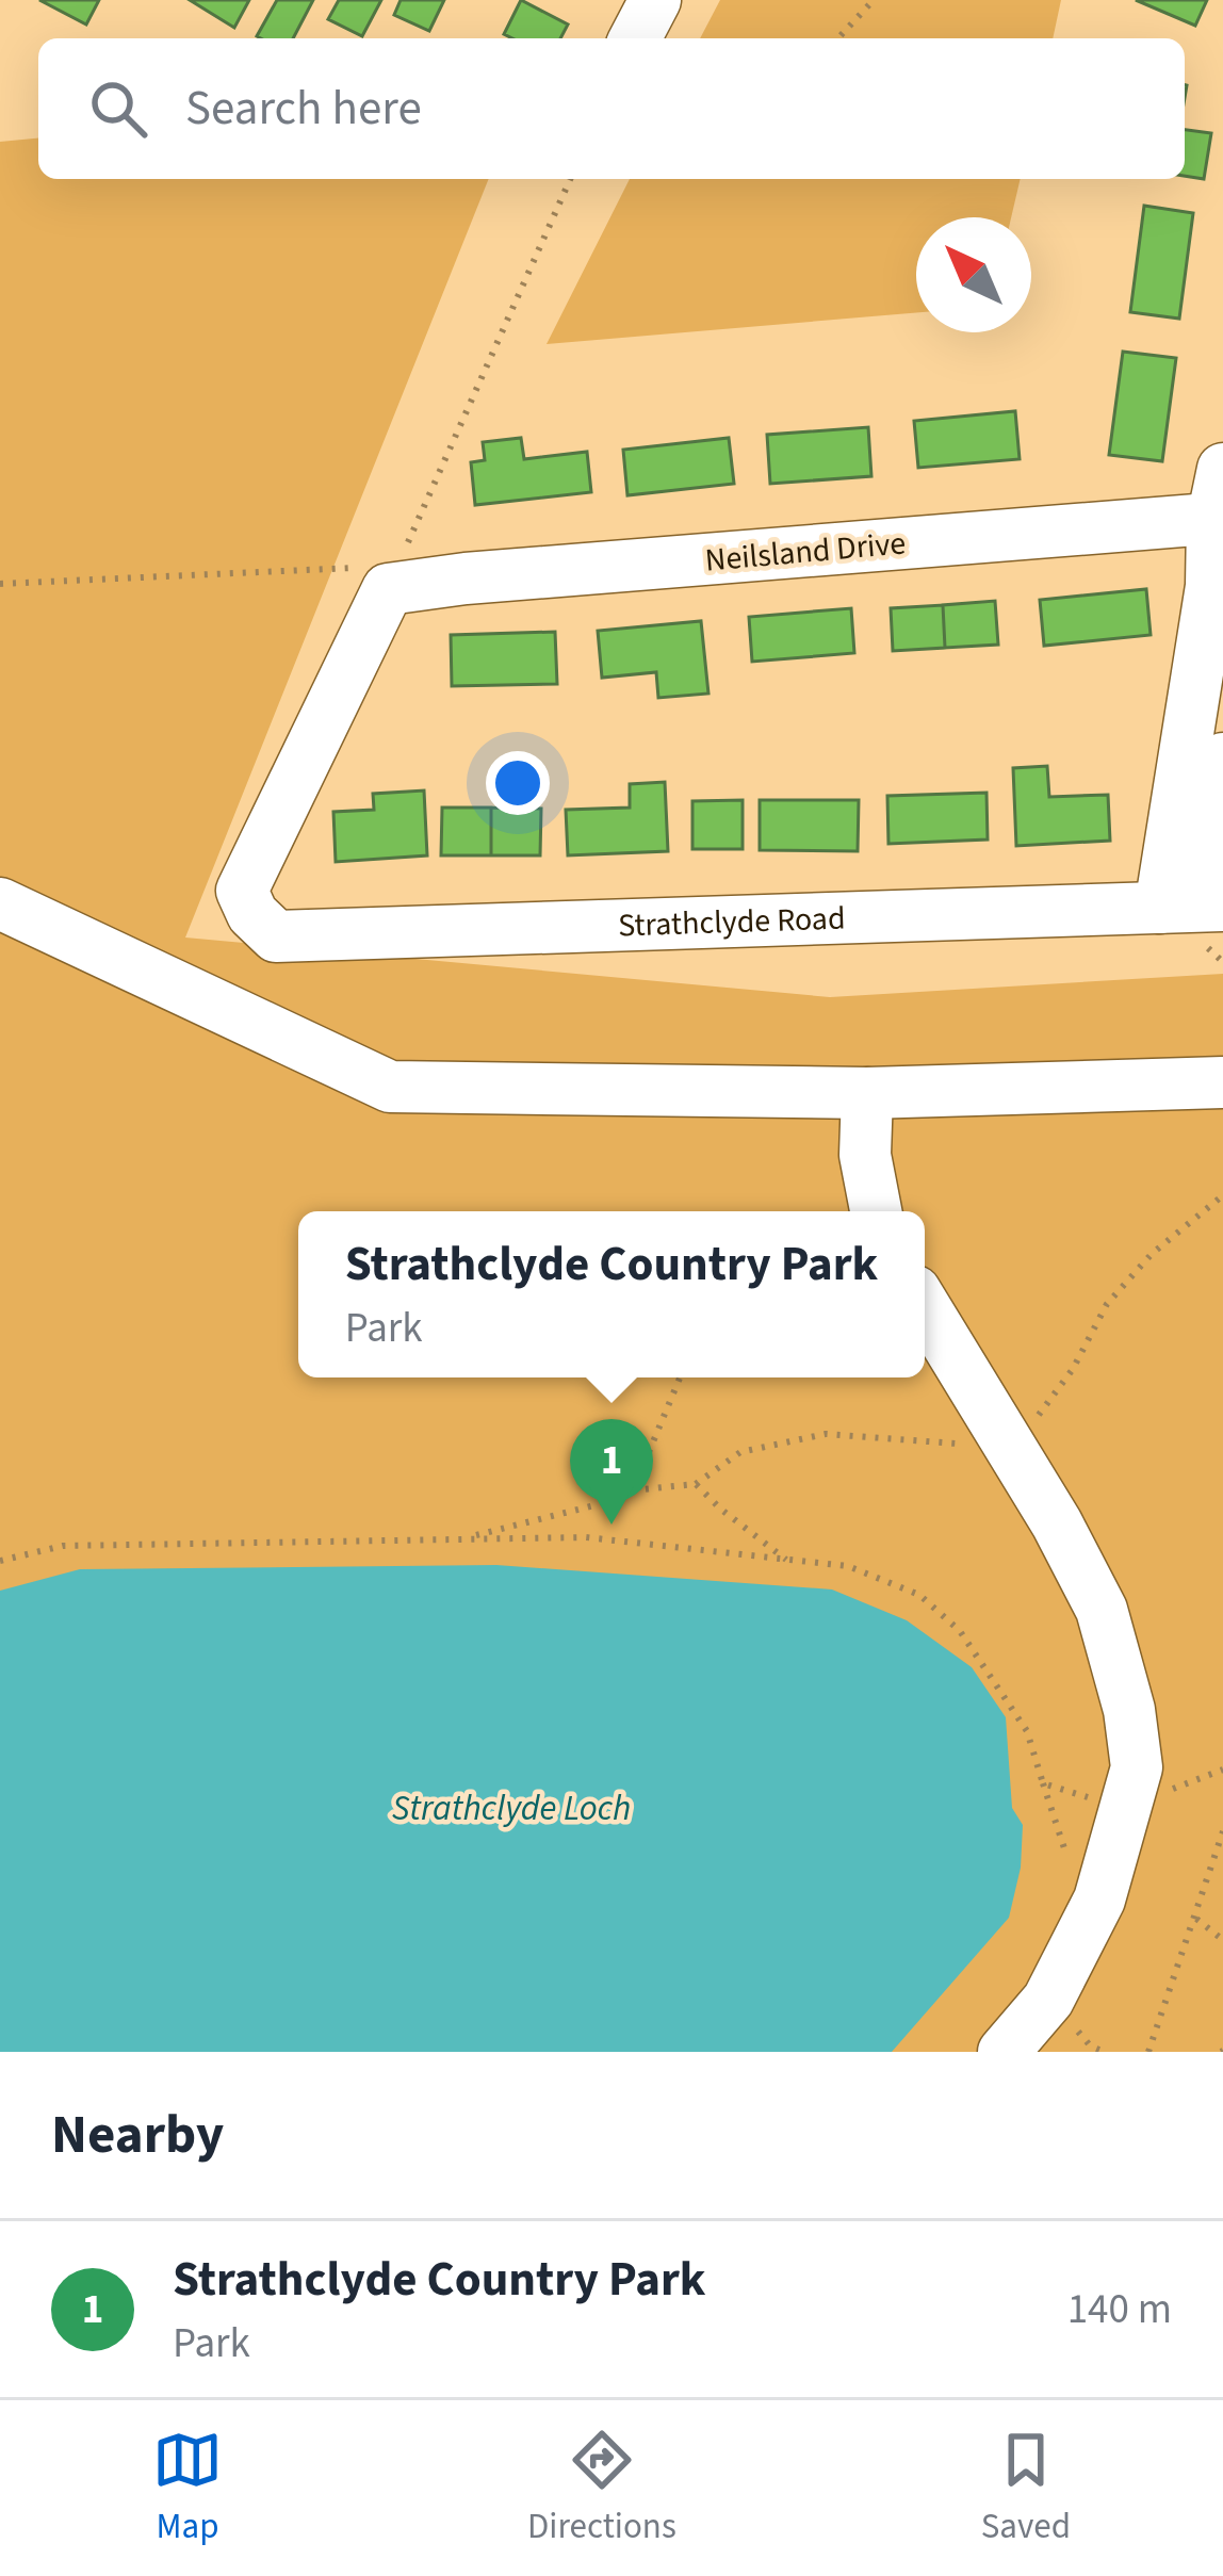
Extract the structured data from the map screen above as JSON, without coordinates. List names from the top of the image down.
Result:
{
  "streets": {
    "street": ["Neilsland Drive", "Strathclyde Road"]
  },
  "crossings": [
    ["Neilsland Drive", "Strathclyde Road"]
  ],
  "water": ["Strathclyde Loch"],
  "north": "top left",
  "page": {
    "search": "Search here",
    "popup": ["Strathclyde Country Park", "Park"],
    "pins": "1",
    "heading": "Nearby",
    "list": [
      {
        "mark": "1",
        "name": "Strathclyde Country Park",
        "note": "Park",
        "value": "140 m"
      }
    ],
    "nav": ["Map", "Directions", "Saved"]
  }
}
